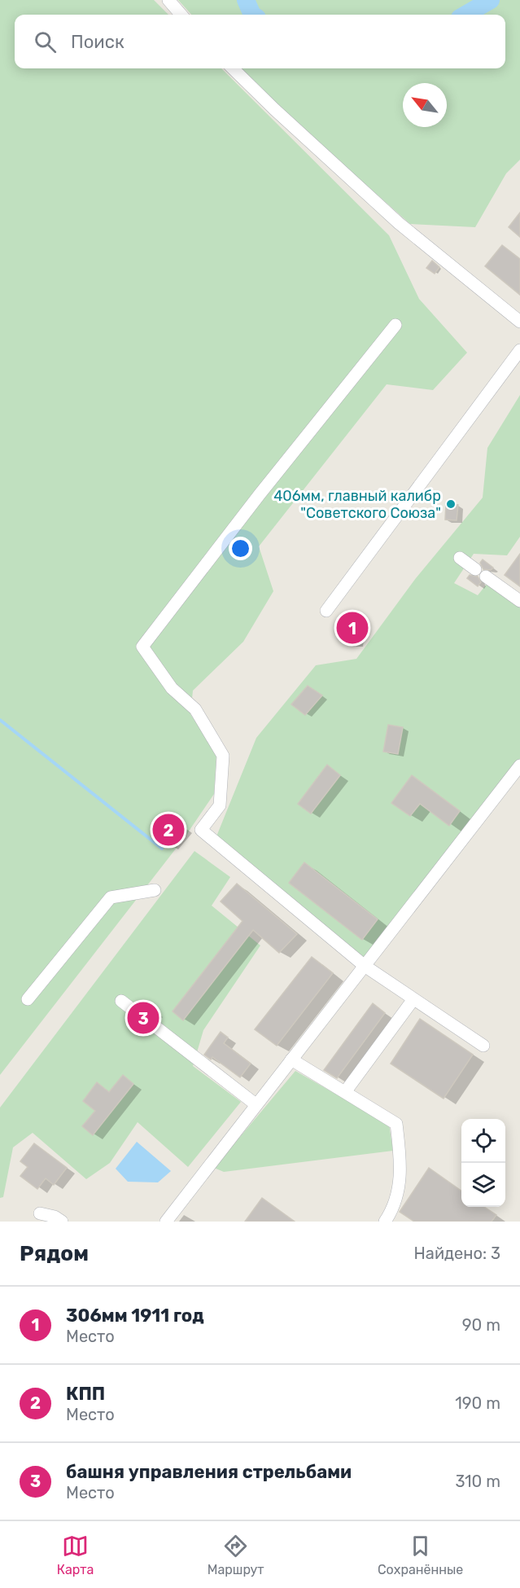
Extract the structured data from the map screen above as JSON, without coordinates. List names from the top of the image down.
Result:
{
  "places": ["406мм, главный калибр \"Советского Союза\""],
  "north": "top left",
  "page": {
    "search": "Поиск",
    "pins": ["1", "2", "3"],
    "heading": ["Рядом", "Найдено: 3"],
    "list": [
      {
        "mark": "1",
        "name": "306мм 1911 год",
        "note": "Место",
        "value": "90 m"
      },
      {
        "mark": "2",
        "name": "КПП",
        "note": "Место",
        "value": "190 m"
      },
      {
        "mark": "3",
        "name": "башня управления стрельбами",
        "note": "Место",
        "value": "310 m"
      }
    ],
    "nav": ["Карта", "Маршрут", "Сохранённые"]
  }
}
